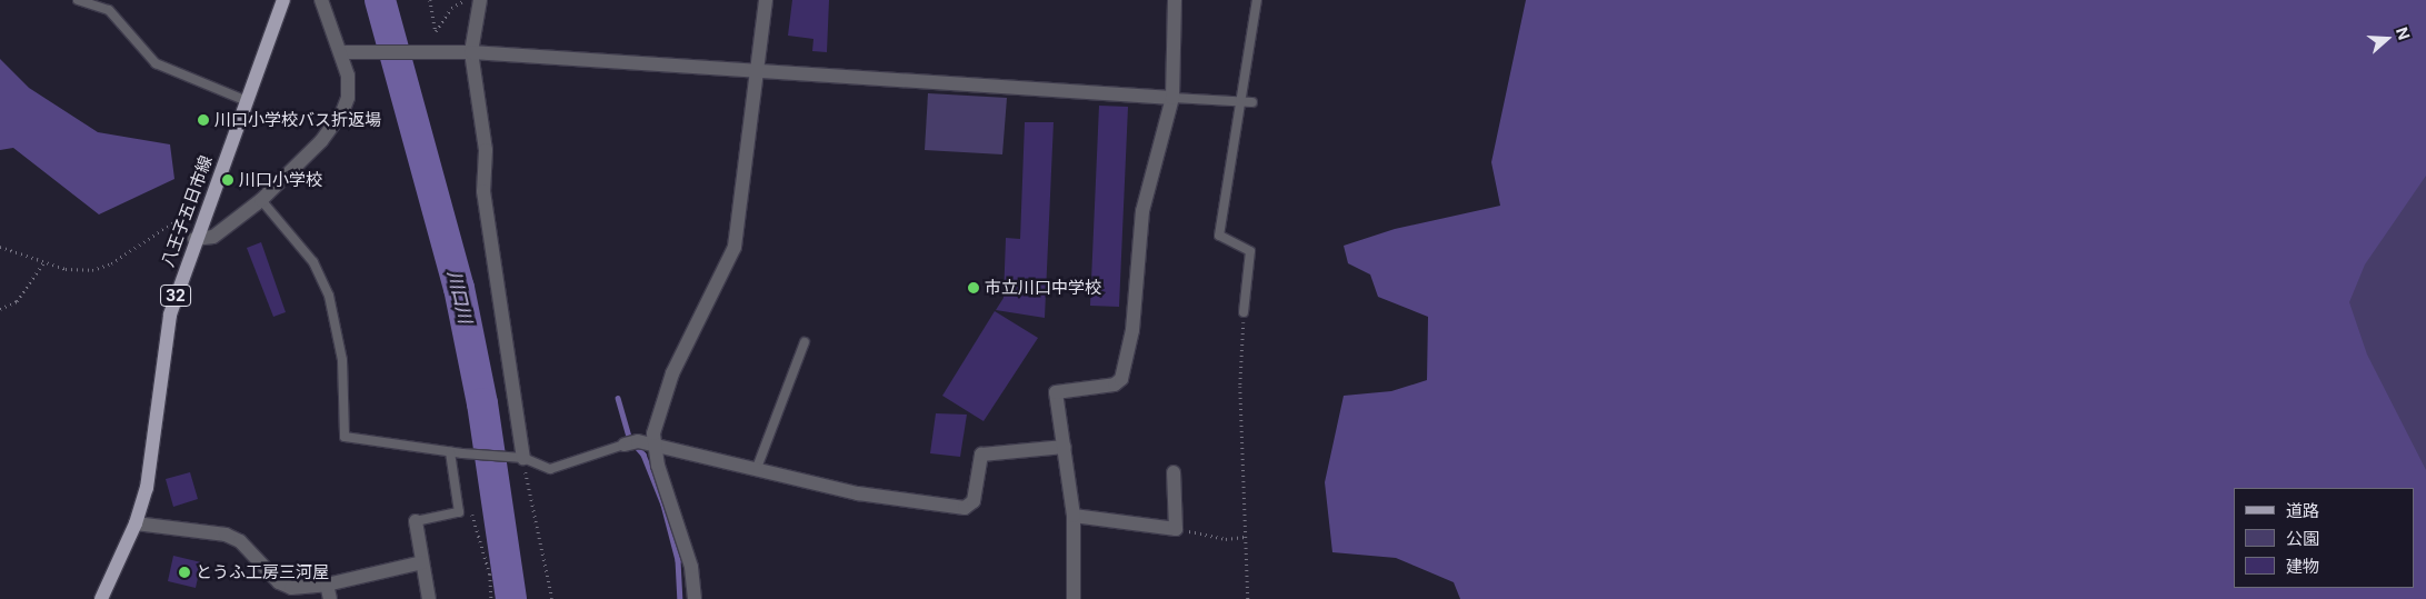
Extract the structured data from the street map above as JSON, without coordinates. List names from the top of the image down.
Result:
{
  "streets": {
    "main road": ["八王子五日市線", "32"]
  },
  "water": ["川口川"],
  "places": [
    "川口小学校バス折返場",
    "川口小学校",
    "市立川口中学校",
    "とうふ工房三河屋"
  ],
  "legend": ["道路", "公園", "建物"],
  "north": "right"
}
